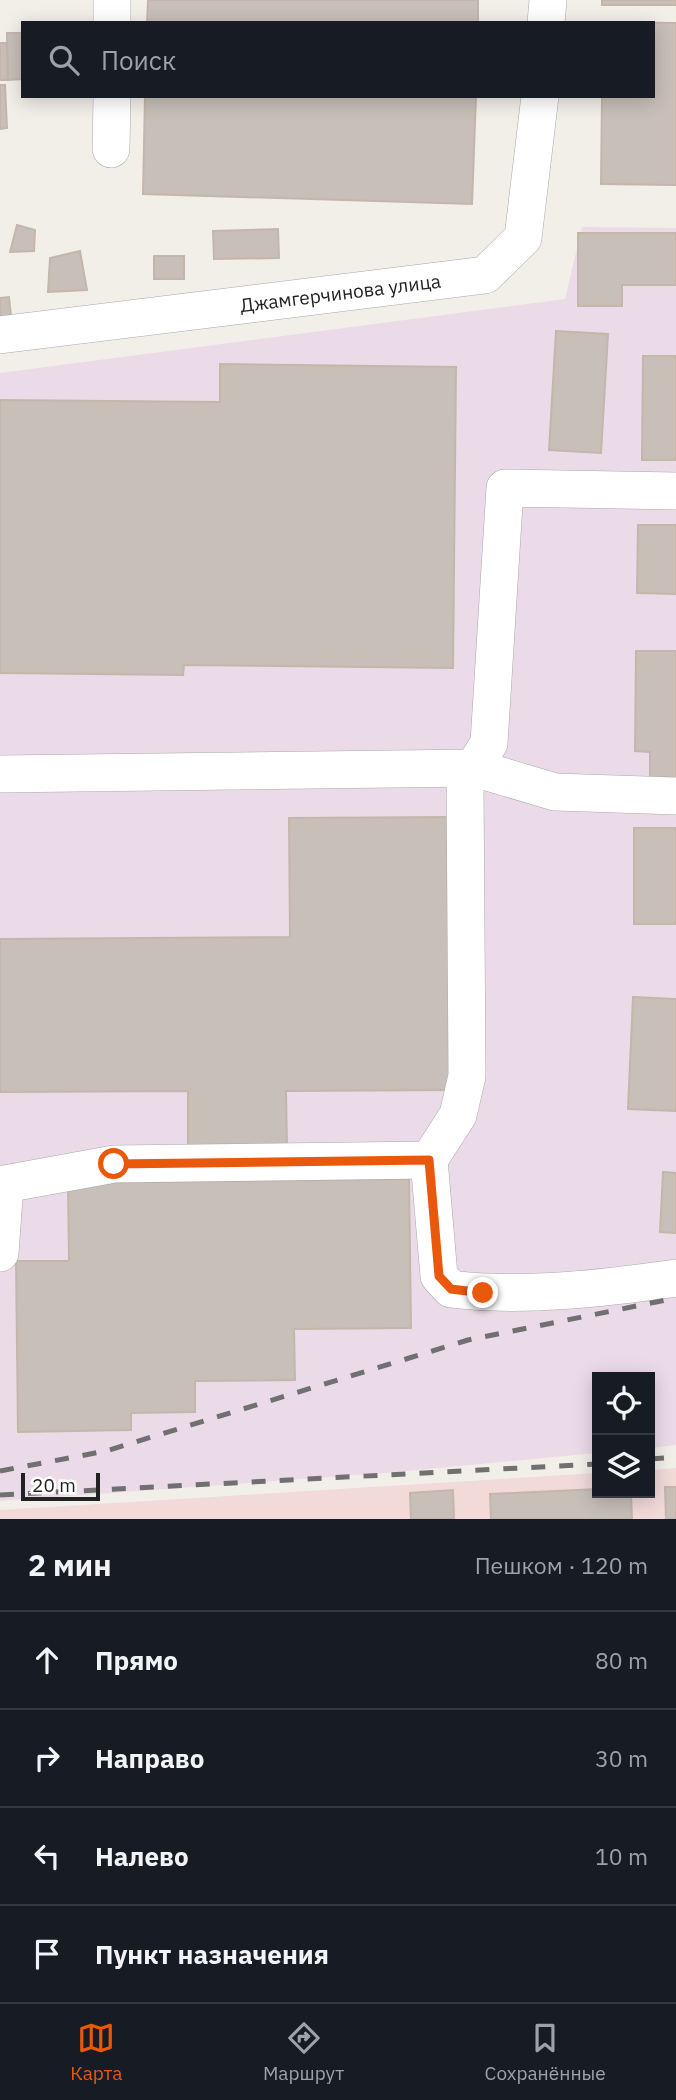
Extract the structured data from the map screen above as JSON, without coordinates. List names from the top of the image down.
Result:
{
  "streets": {
    "street": ["Джамгерчинова улица"]
  },
  "scale_bar": "20 m",
  "page": {
    "search": "Поиск",
    "scale": "20 m",
    "heading": ["2 мин", "Пешком · 120 m"],
    "list": [
      ["Прямо", "80 m"],
      ["Направо", "30 m"],
      ["Налево", "10 m"],
      "Пункт назначения"
    ],
    "nav": ["Карта", "Маршрут", "Сохранённые"]
  }
}
